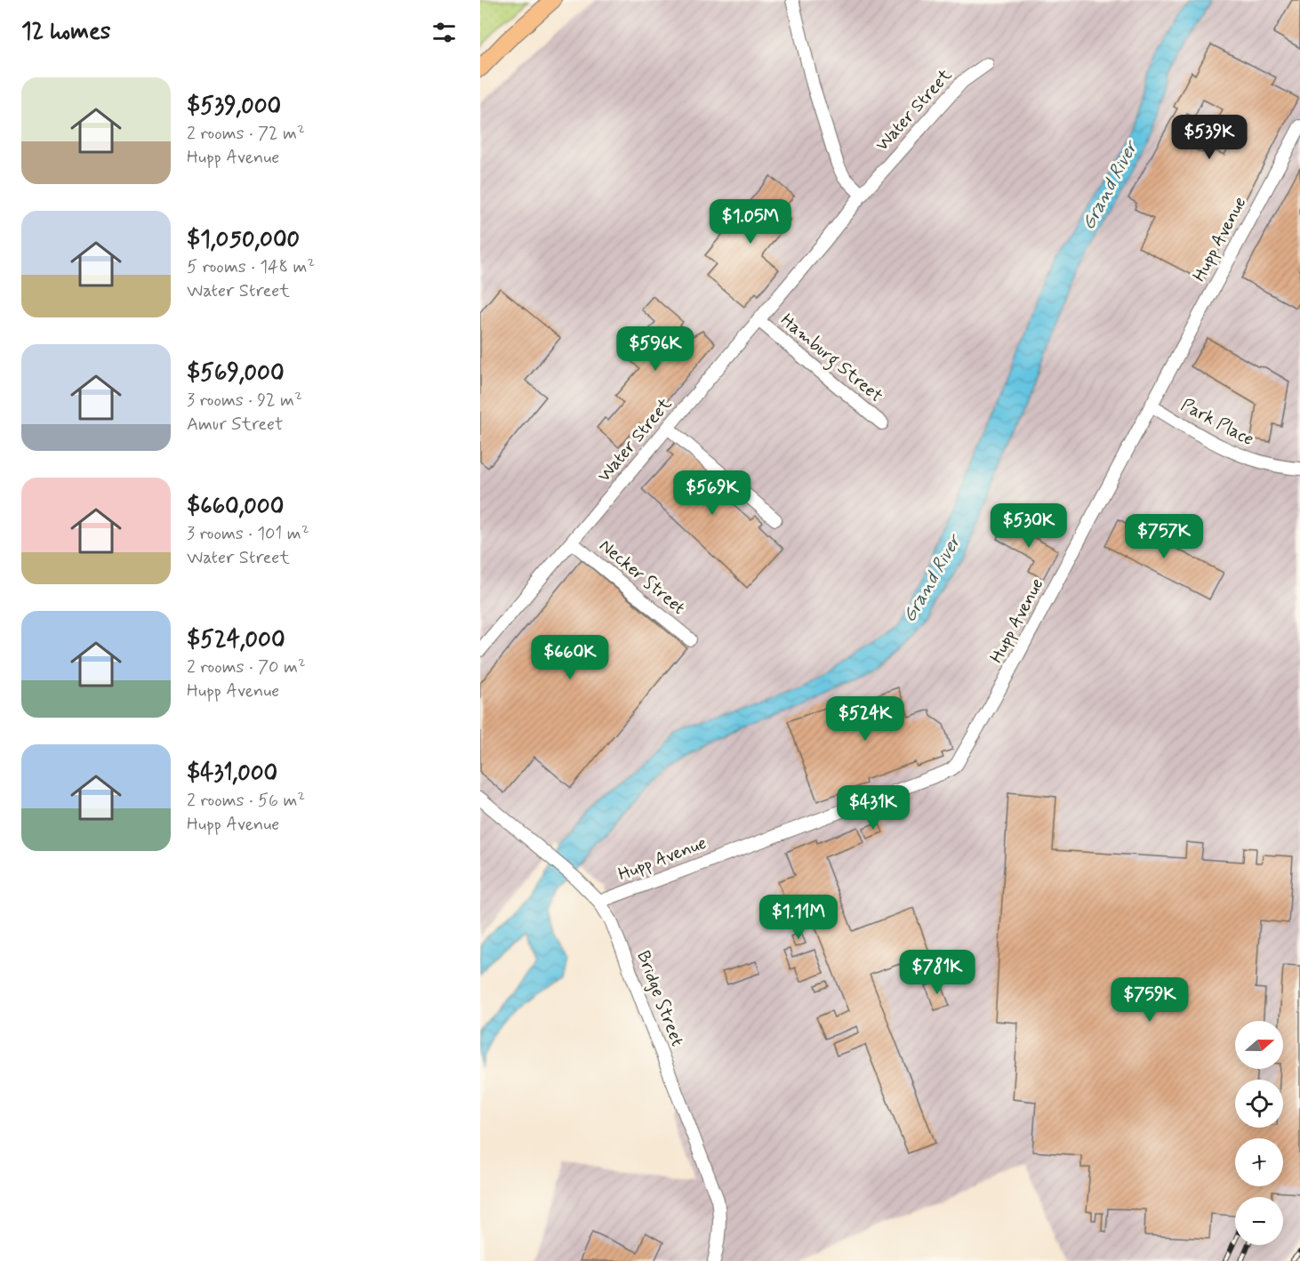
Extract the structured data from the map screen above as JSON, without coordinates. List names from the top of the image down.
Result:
{
  "streets": {
    "street": [
      "Water Street",
      "Hupp Avenue",
      "Hamburg Street",
      "Park Place",
      "Necker Street",
      "Bridge Street"
    ]
  },
  "crossings": [
    ["Water Street", "Hamburg Street"],
    ["Water Street", "Necker Street"],
    ["Hupp Avenue", "Park Place"],
    ["Hupp Avenue", "Bridge Street"]
  ],
  "water": ["Grand River"],
  "north": "right",
  "page": {
    "heading": "12 homes",
    "list": [
      {
        "name": "$539,000",
        "note": "2 rooms · 72 m² · Hupp Avenue"
      },
      {
        "name": "$1,050,000",
        "note": "5 rooms · 148 m² · Water Street"
      },
      {
        "name": "$569,000",
        "note": "3 rooms · 92 m² · Amur Street"
      },
      {
        "name": "$660,000",
        "note": "3 rooms · 101 m² · Water Street"
      },
      {
        "name": "$524,000",
        "note": "2 rooms · 70 m² · Hupp Avenue"
      },
      {
        "name": "$431,000",
        "note": "2 rooms · 56 m² · Hupp Avenue"
      }
    ],
    "price": [
      "$539K",
      "$1.05M",
      "$596K",
      "$569K",
      "$530K",
      "$757K",
      "$660K",
      "$524K",
      "$431K",
      "$1.11M",
      "$781K",
      "$759K"
    ],
    "map_buttons": ["+", "−"]
  }
}
